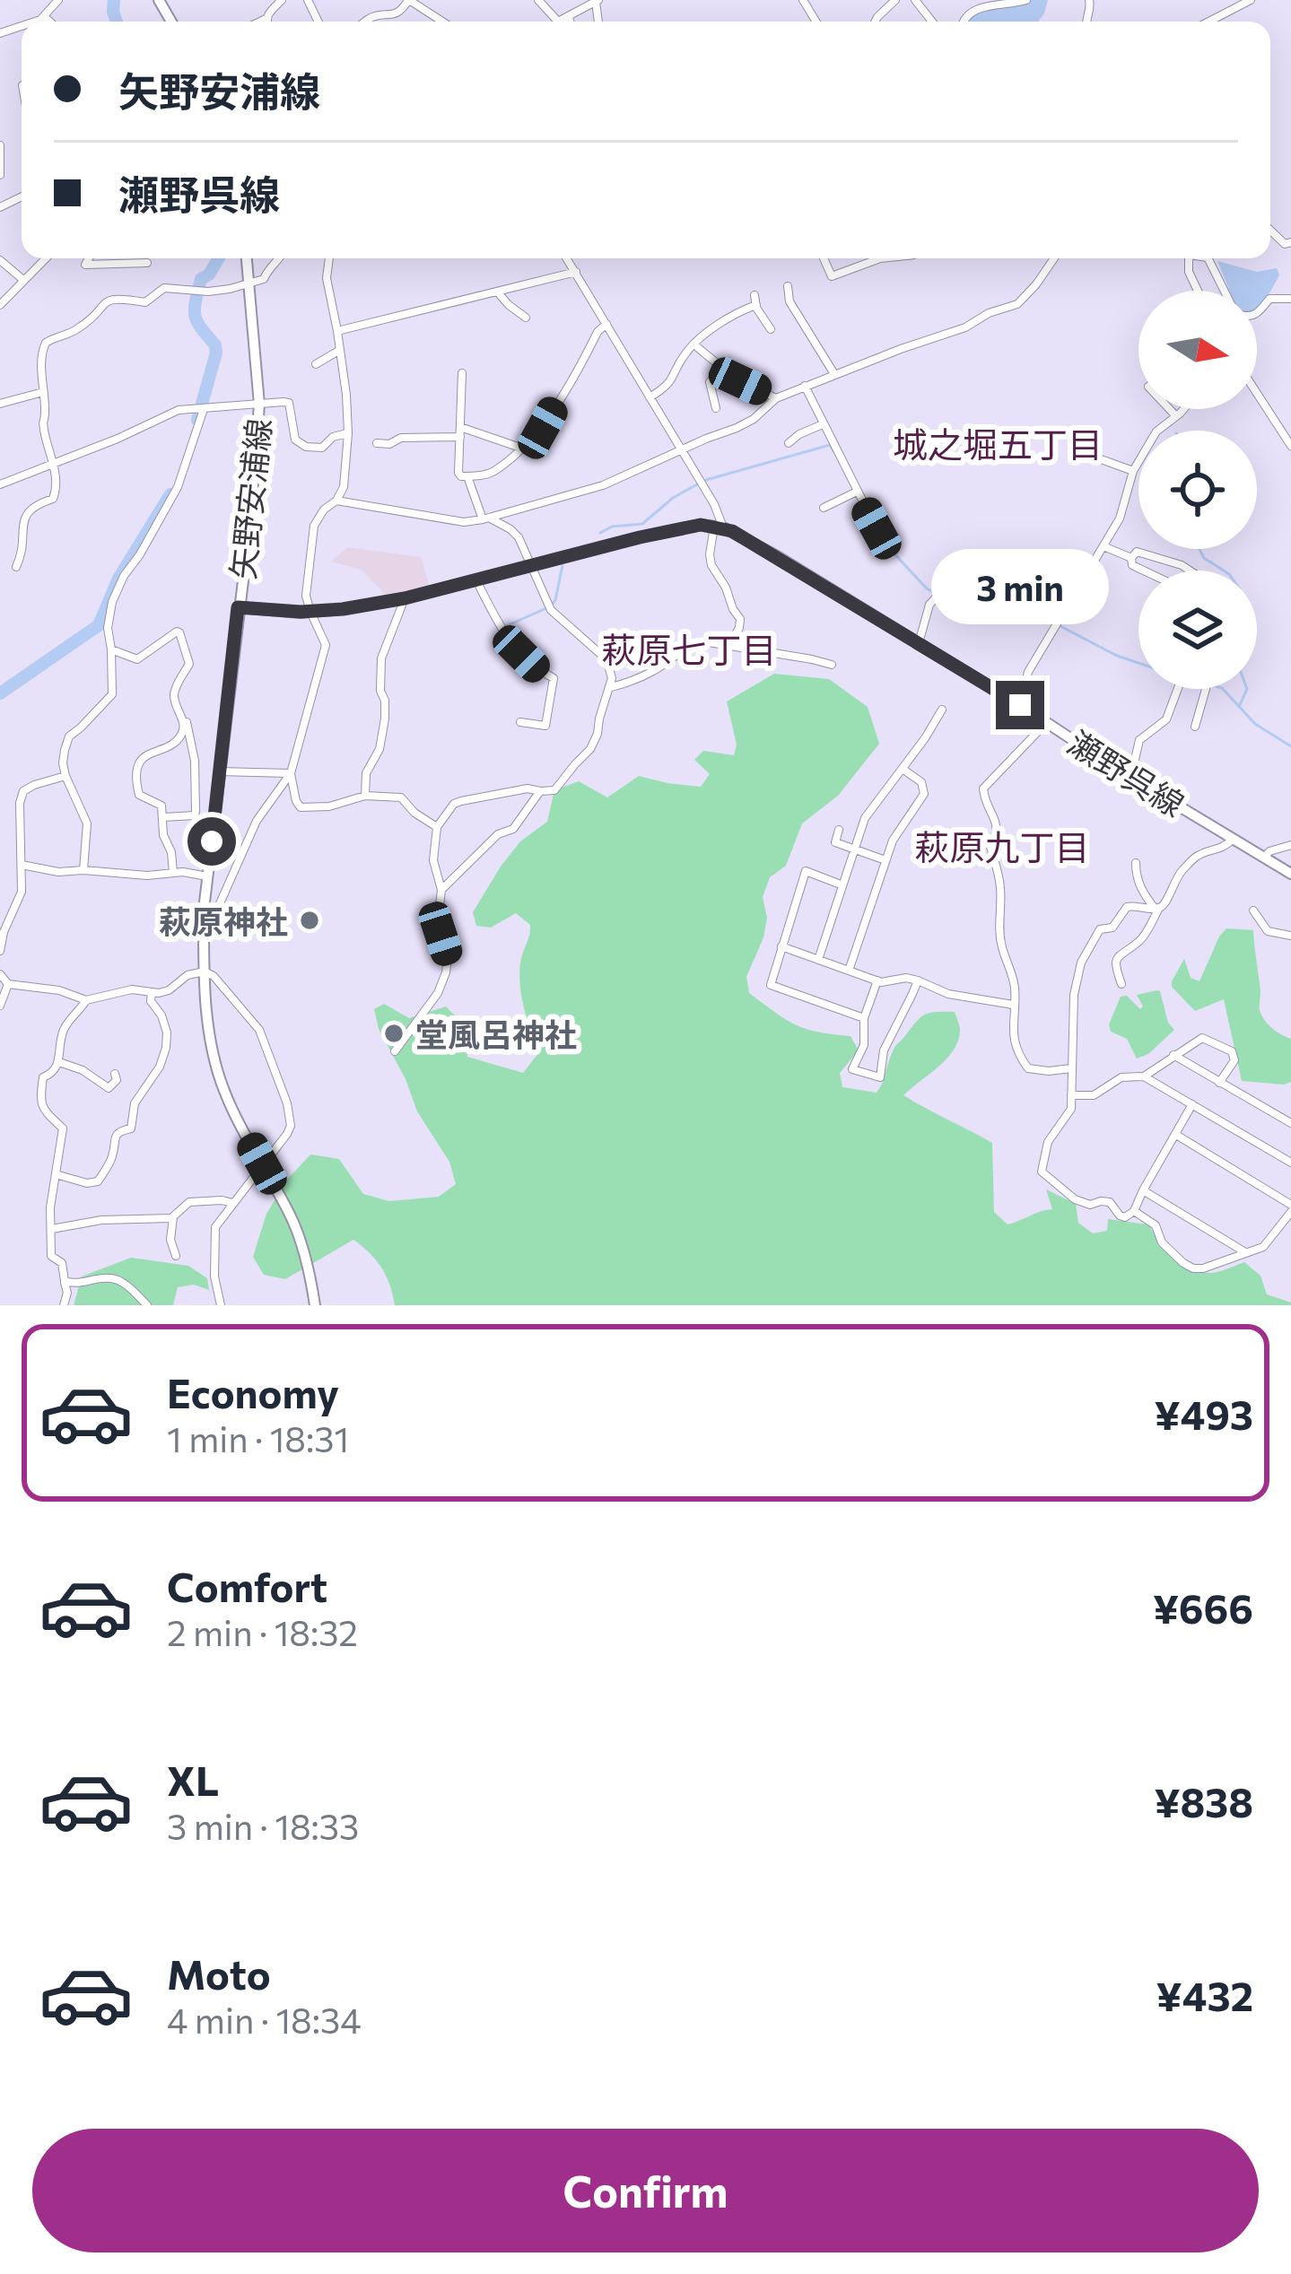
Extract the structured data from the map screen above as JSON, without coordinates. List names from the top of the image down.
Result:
{
  "streets": {
    "main road": ["矢野安浦線", "瀬野呉線"]
  },
  "districts": ["城之堀五丁目", "萩原七丁目", "萩原九丁目"],
  "places": ["萩原神社", "堂風呂神社"],
  "north": "right",
  "page": {
    "banner": ["矢野安浦線", "瀬野呉線"],
    "bubble": "3 min",
    "list": [
      {
        "name": "Economy",
        "note": "1 min · 18:31",
        "value": "¥493"
      },
      {
        "name": "Comfort",
        "note": "2 min · 18:32",
        "value": "¥666"
      },
      {
        "name": "XL",
        "note": "3 min · 18:33",
        "value": "¥838"
      },
      {
        "name": "Moto",
        "note": "4 min · 18:34",
        "value": "¥432"
      }
    ],
    "buttons": "Confirm"
  }
}
